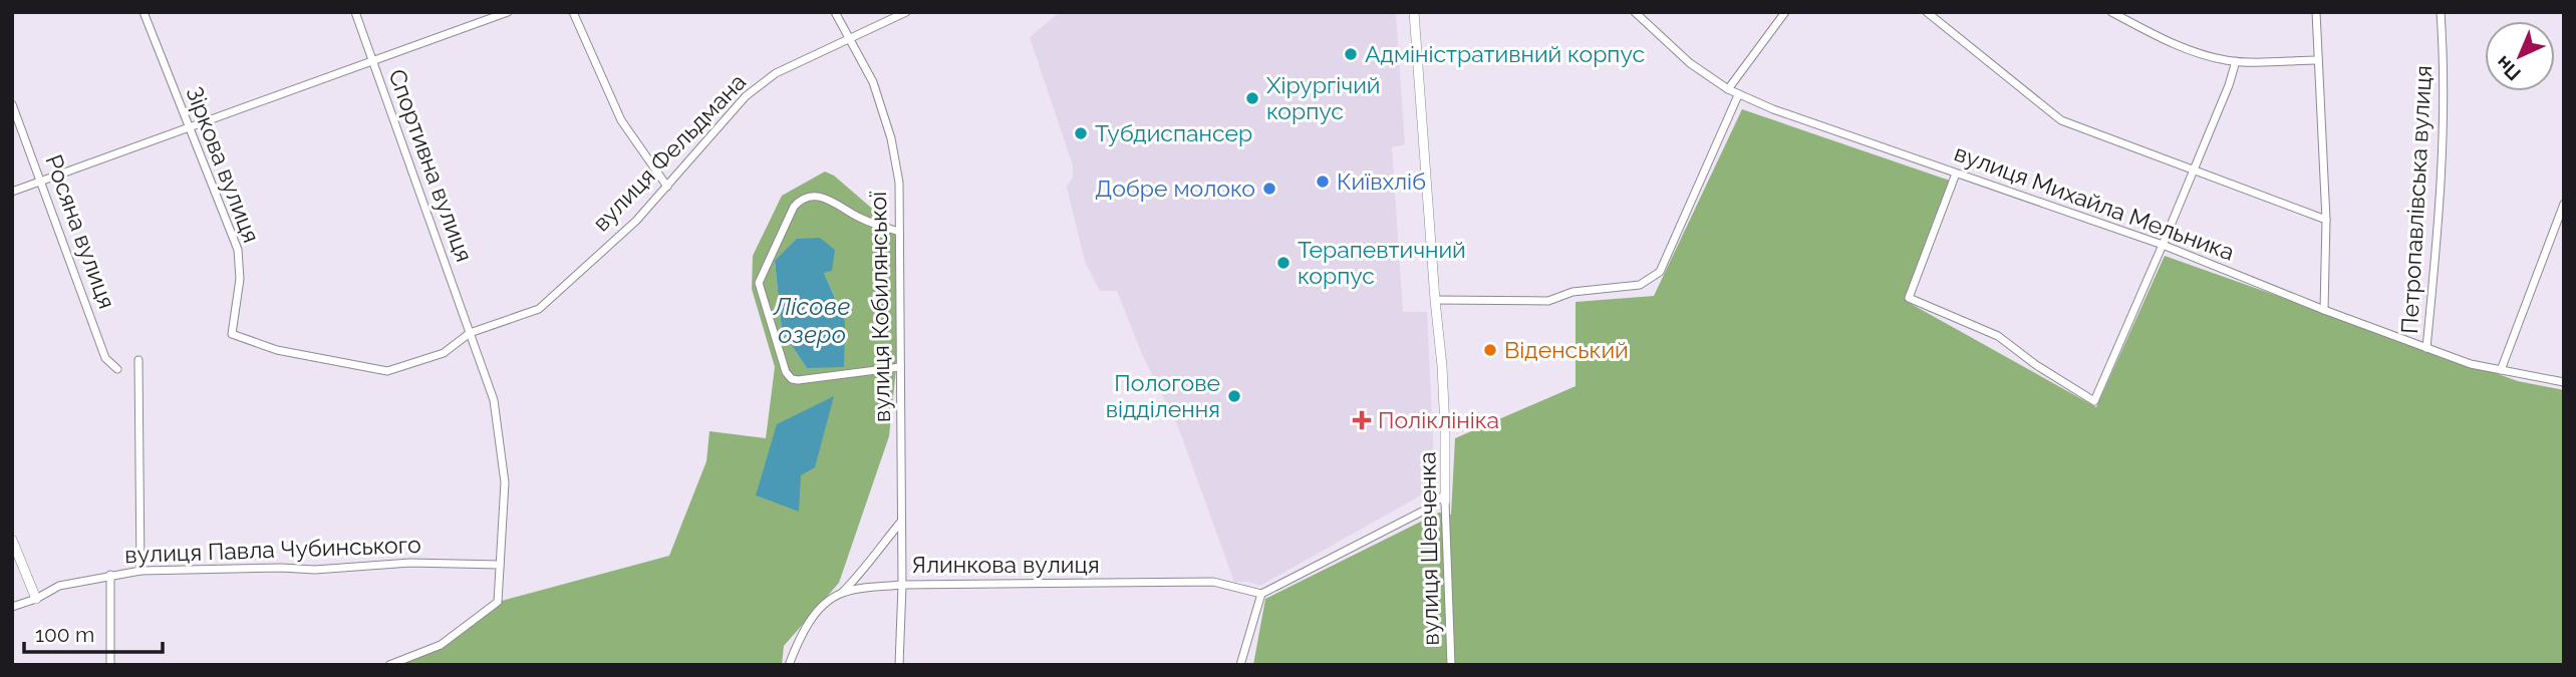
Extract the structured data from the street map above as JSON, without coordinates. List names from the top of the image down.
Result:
{
  "streets": {
    "street": [
      "вулиця Фельдмана",
      "Зіркова вулиця",
      "Спортивна вулиця",
      "Петропавлівська вулиця",
      "вулиця Михайла Мельника",
      "Росяна вулиця",
      "вулиця Кобилянської",
      "вулиця Шевченка",
      "вулиця Павла Чубинського",
      "Ялинкова вулиця"
    ]
  },
  "crossings": [
    ["вулиця Фельдмана", "Зіркова вулиця"],
    ["вулиця Фельдмана", "Спортивна вулиця"],
    ["вулиця Фельдмана", "вулиця Кобилянської"],
    ["Зіркова вулиця", "Спортивна вулиця"],
    ["Спортивна вулиця", "вулиця Павла Чубинського"],
    ["Петропавлівська вулиця", "вулиця Михайла Мельника"],
    ["вулиця Кобилянської", "Ялинкова вулиця"]
  ],
  "water": ["Лісове озеро"],
  "places": {
    "other": [
      "Адміністративний корпус",
      "Хірургічий корпус",
      "Тубдиспансер",
      "Київхліб",
      "Добре молоко",
      "Терапевтичний корпус",
      "Віденський",
      "Пологове відділення"
    ],
    "health": ["Поліклініка"]
  },
  "scale_bar": "100 m",
  "north": "bottom left"
}
